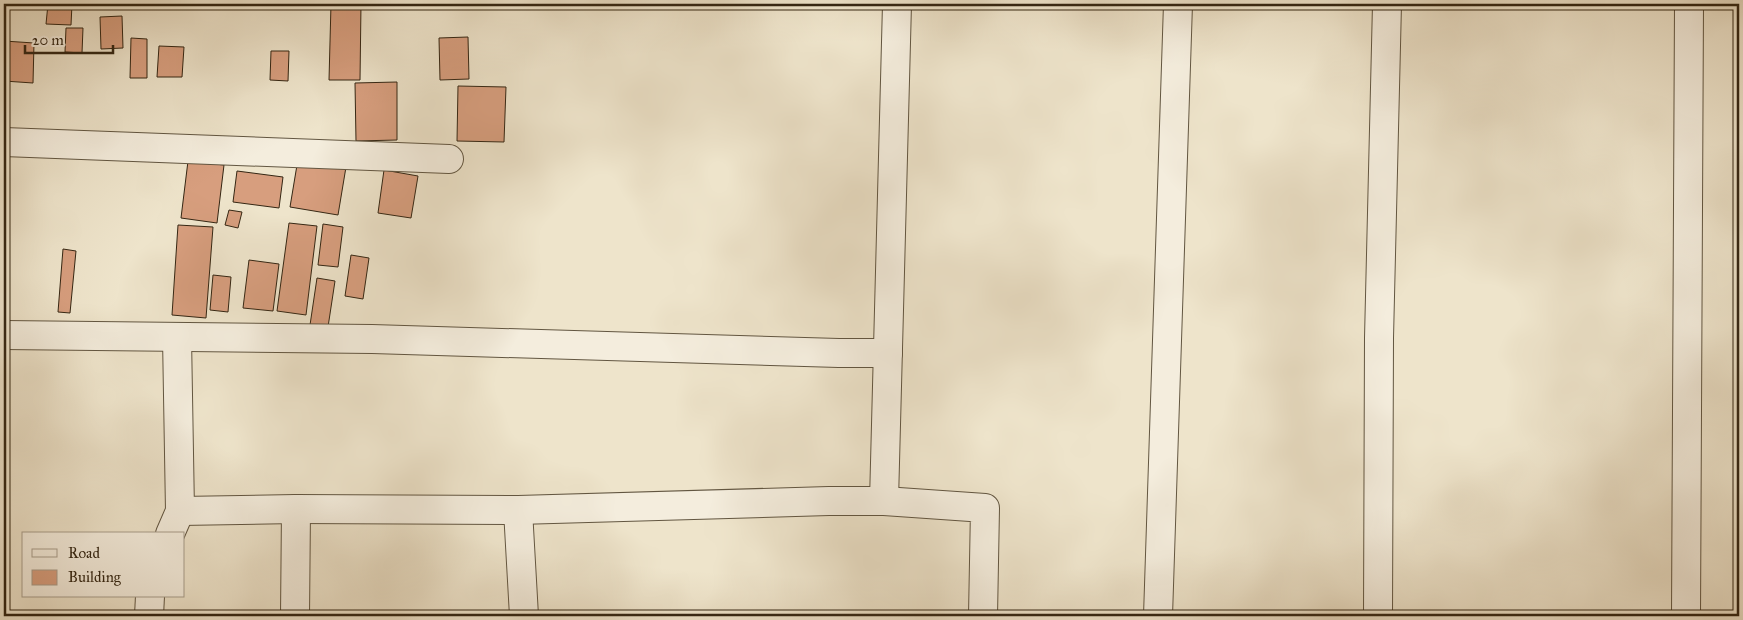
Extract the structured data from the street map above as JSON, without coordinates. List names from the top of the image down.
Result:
{
  "legend": ["Road", "Building"],
  "scale_bar": "20 m"
}
